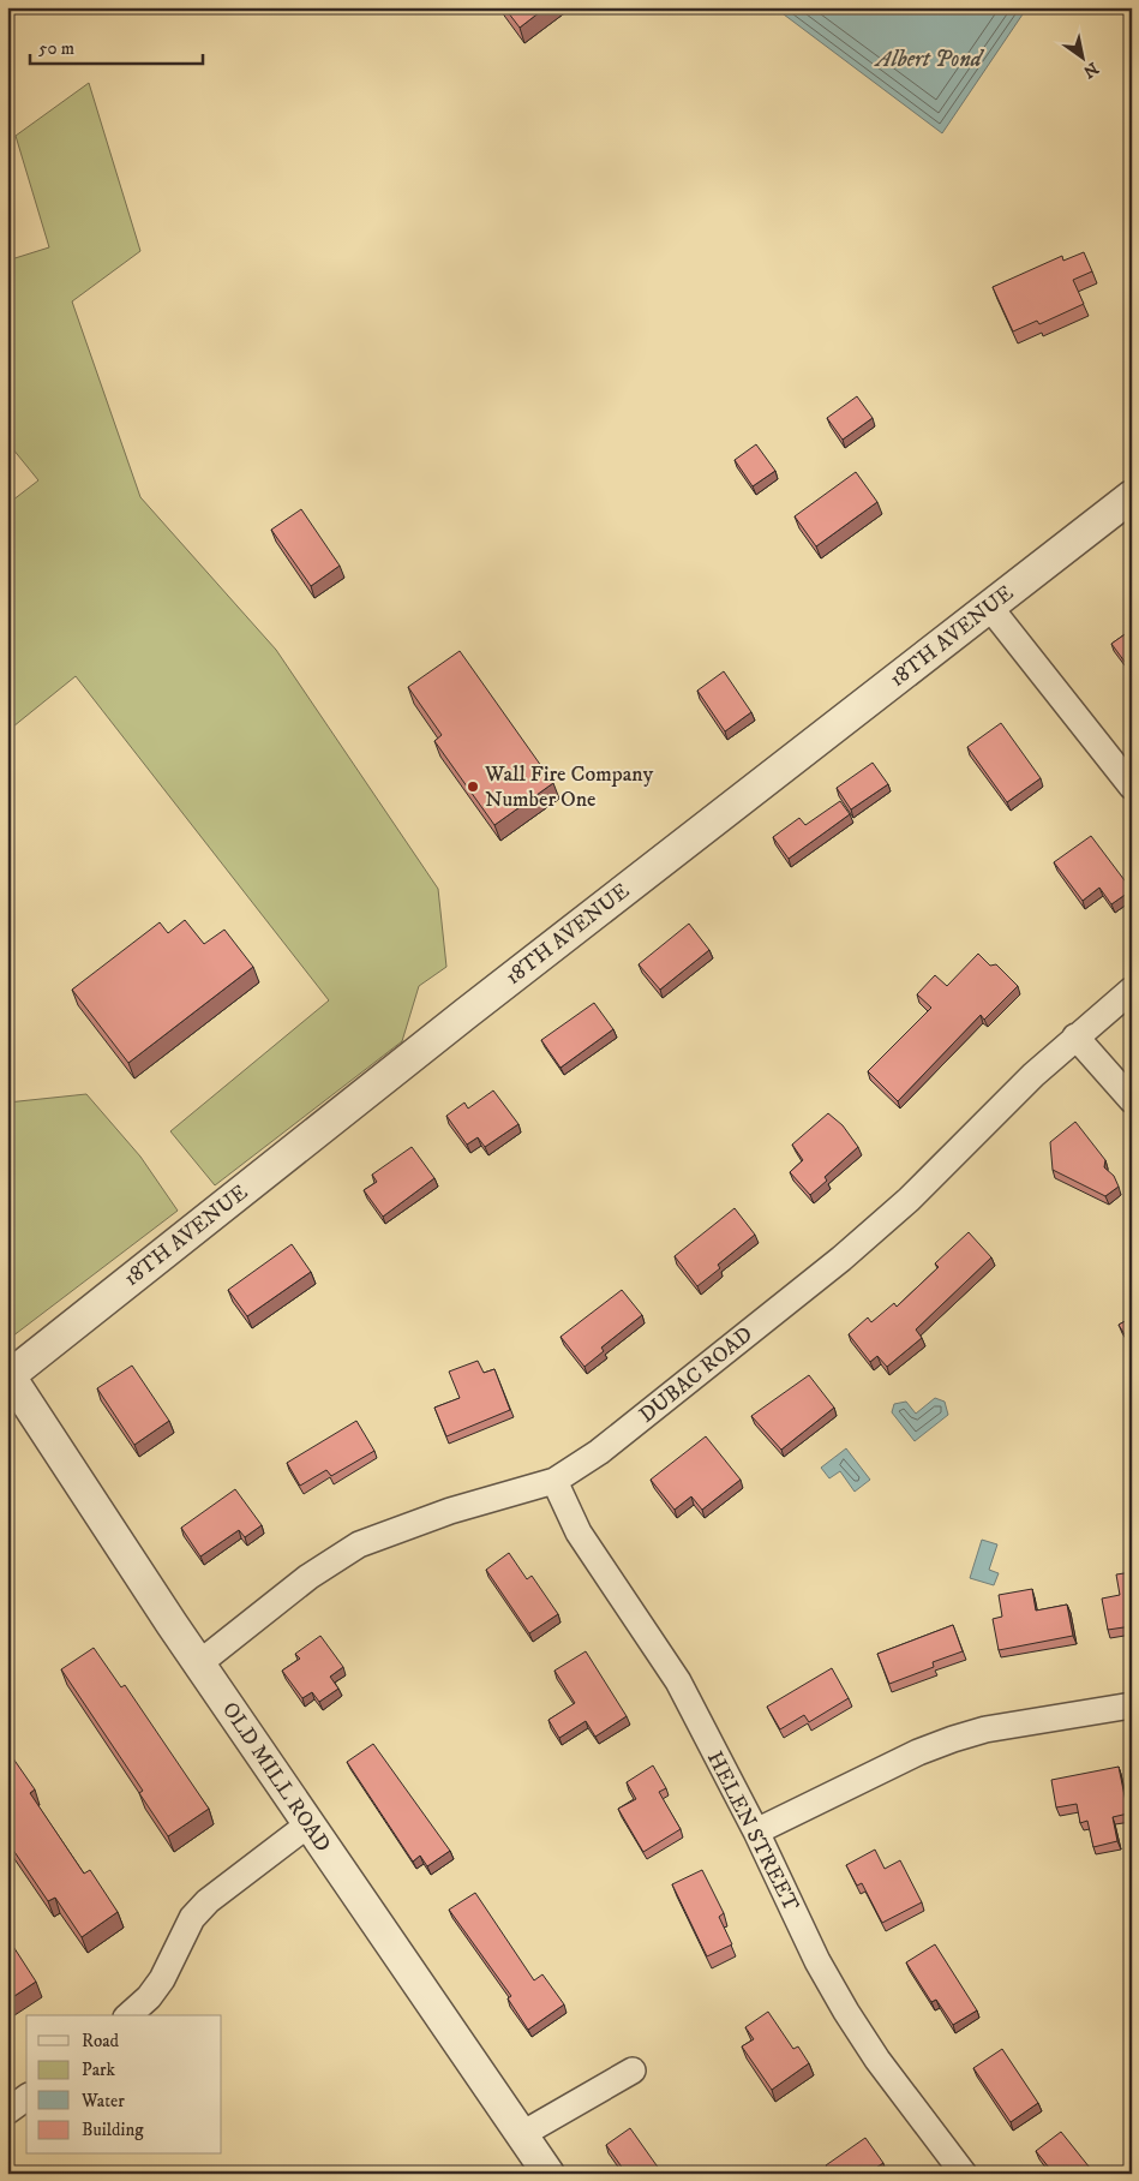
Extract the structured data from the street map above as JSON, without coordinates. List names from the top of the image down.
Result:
{
  "streets": {
    "street": [
      "18TH AVENUE",
      "DUBAC ROAD",
      "OLD MILL ROAD",
      "HELEN STREET"
    ]
  },
  "crossings": [
    ["18TH AVENUE", "OLD MILL ROAD"],
    ["DUBAC ROAD", "OLD MILL ROAD"],
    ["DUBAC ROAD", "HELEN STREET"]
  ],
  "water": ["Albert Pond"],
  "places": ["Wall Fire Company Number One"],
  "legend": [
    "Road",
    "Park",
    "Water",
    "Building"
  ],
  "scale_bar": "50 m",
  "north": "bottom right"
}
